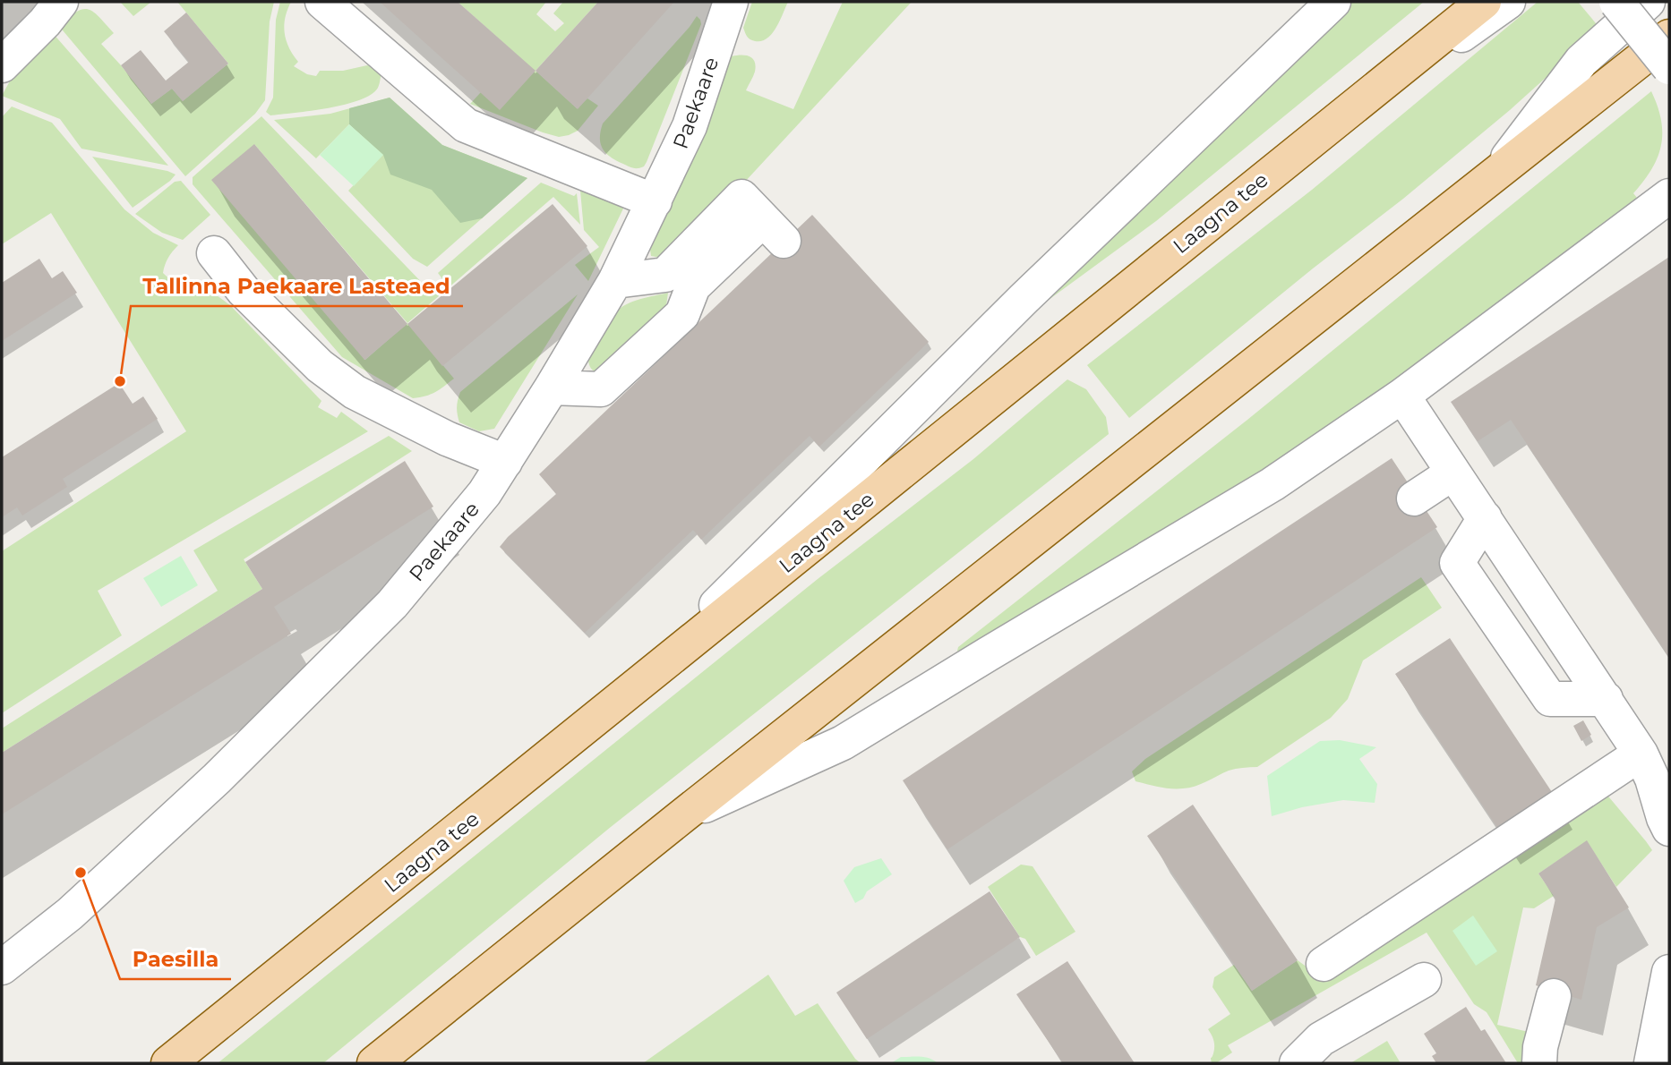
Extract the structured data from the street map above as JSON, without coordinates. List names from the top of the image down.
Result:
{
  "streets": {
    "main road": ["Laagna tee"],
    "street": ["Paekaare"]
  },
  "places": ["Tallinna Paekaare Lasteaed", "Paesilla"]
}
